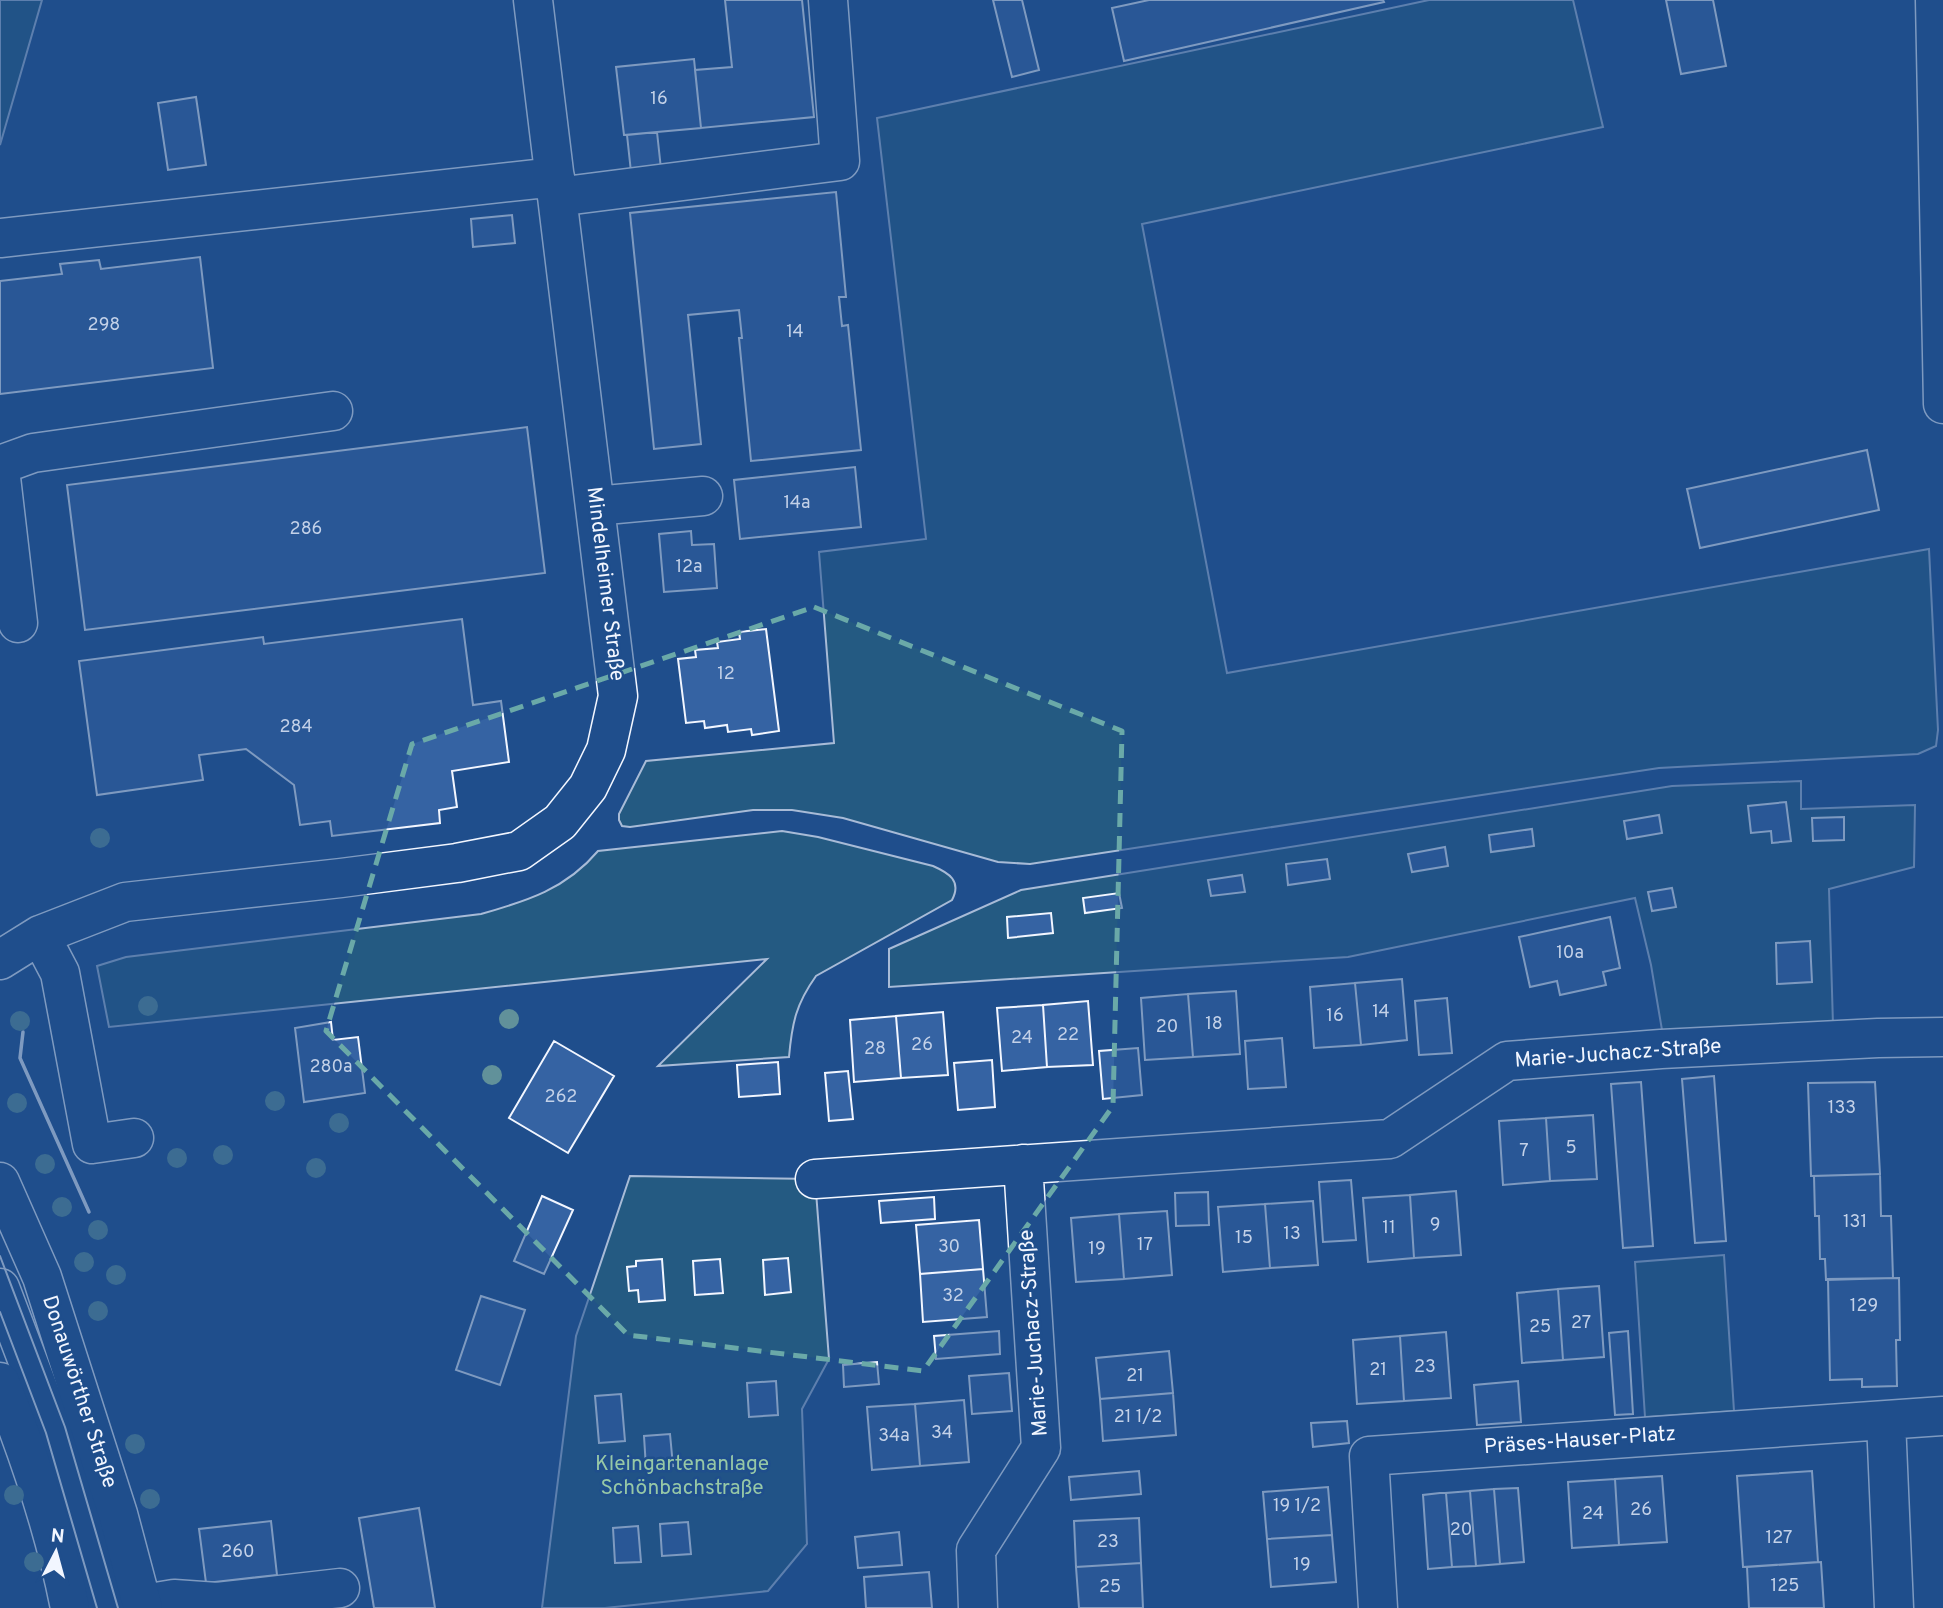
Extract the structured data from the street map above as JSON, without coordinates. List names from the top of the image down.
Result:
{
  "streets": {
    "street": [
      "Mindelheimer Straße",
      "Marie-Juchacz-Straße",
      "Donauwörther Straße",
      "Präses-Hauser-Platz"
    ]
  },
  "parks": ["Kleingartenanlage Schönbachstraße"],
  "house_numbers": [
    "16",
    "298",
    "14",
    "14a",
    "286",
    "12a",
    "12",
    "284",
    "10a",
    "14",
    "16",
    "18",
    "20",
    "22",
    "24",
    "26",
    "28",
    "280a",
    "262",
    "133",
    "5",
    "7",
    "131",
    "9",
    "11",
    "13",
    "15",
    "17",
    "30",
    "19",
    "32",
    "129",
    "27",
    "25",
    "23",
    "21",
    "21",
    "21 1/2",
    "34",
    "34a",
    "19 1/2",
    "26",
    "24",
    "20",
    "127",
    "23",
    "260",
    "19",
    "125",
    "25"
  ],
  "north": "top"
}
